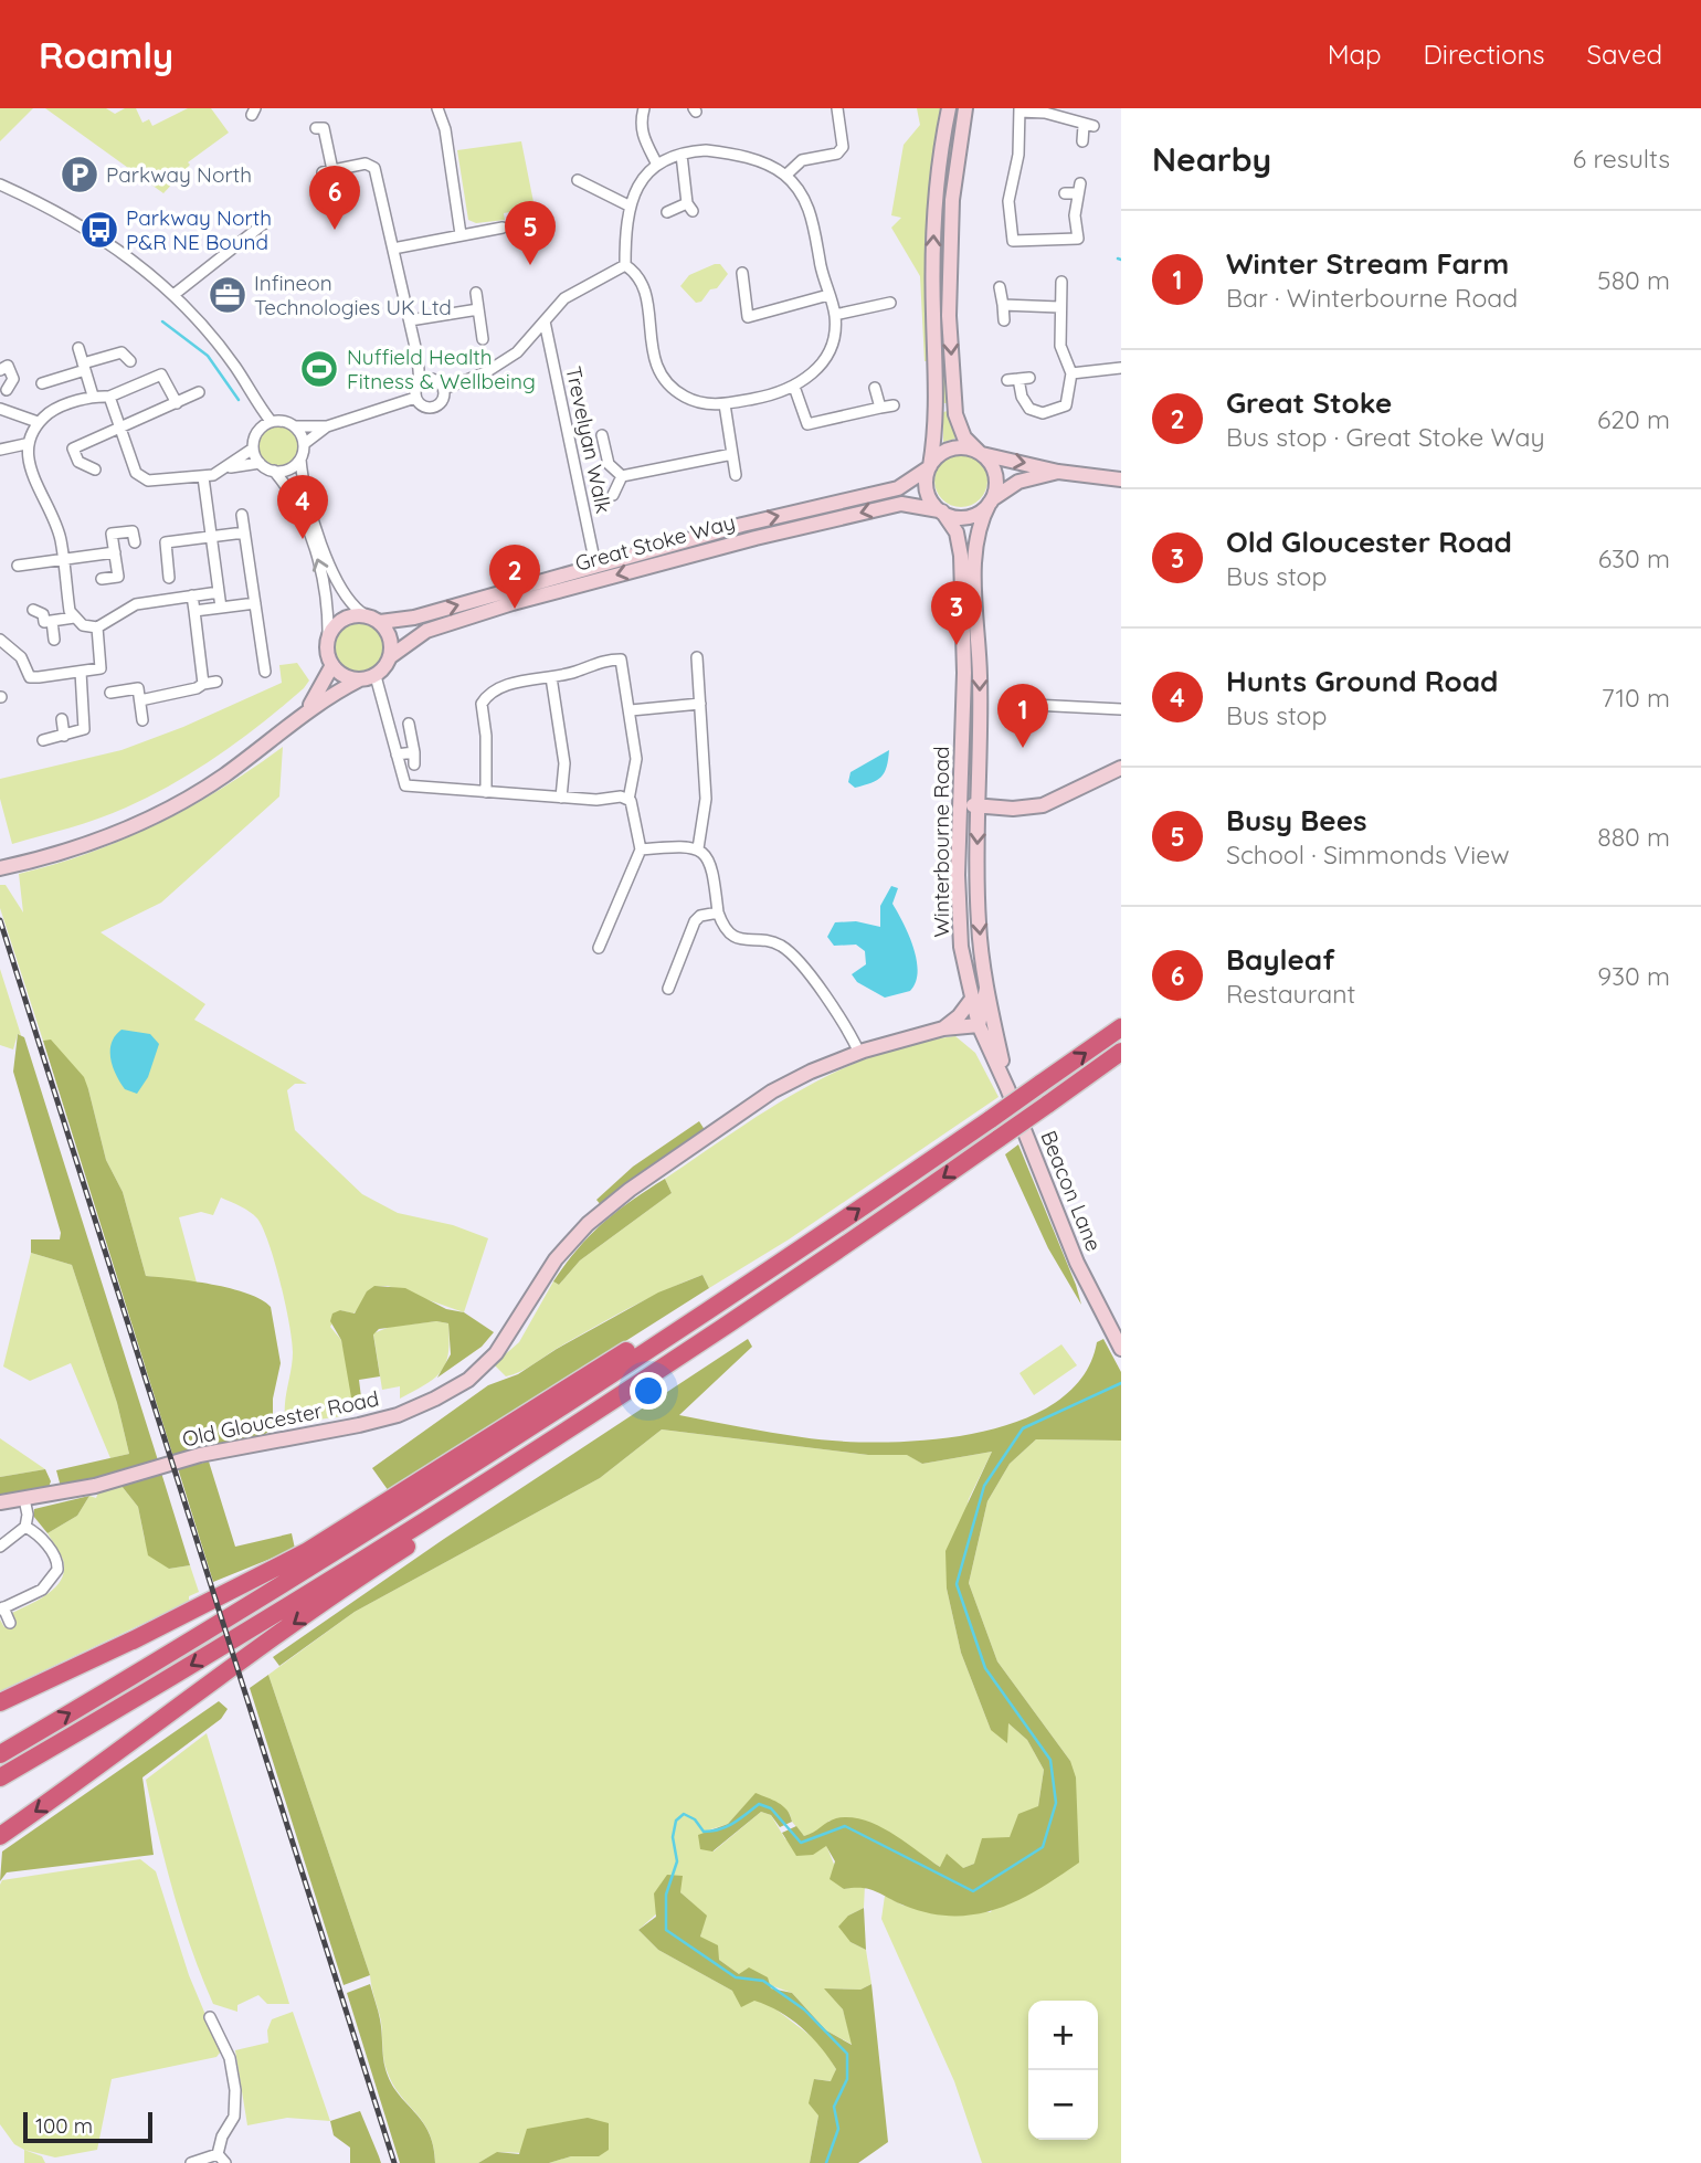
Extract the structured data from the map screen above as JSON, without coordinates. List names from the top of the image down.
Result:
{
  "streets": {
    "main road": [
      "Great Stoke Way",
      "Winterbourne Road",
      "Beacon Lane",
      "Old Gloucester Road"
    ],
    "street": ["Trevelyan Walk"]
  },
  "crossings": [
    ["Trevelyan Walk", "Great Stoke Way"],
    ["Great Stoke Way", "Winterbourne Road"],
    ["Winterbourne Road", "Beacon Lane"],
    ["Winterbourne Road", "Old Gloucester Road"]
  ],
  "places": {
    "parking": ["Parkway North"],
    "bus stop": ["Parkway North P&R NE Bound"],
    "office": ["Infineon Technologies UK Ltd"],
    "sports": ["Nuffield Health Fitness & Wellbeing"]
  },
  "scale_bar": "100 m",
  "page": {
    "header": "Roamly",
    "nav": ["Map", "Directions", "Saved"],
    "heading": ["Nearby", "6 results"],
    "pins": [
      "6",
      "5",
      "4",
      "2",
      "3",
      "1"
    ],
    "list": [
      {
        "mark": "1",
        "name": "Winter Stream Farm",
        "note": "Bar · Winterbourne Road",
        "value": "580 m"
      },
      {
        "mark": "2",
        "name": "Great Stoke",
        "note": "Bus stop · Great Stoke Way",
        "value": "620 m"
      },
      {
        "mark": "3",
        "name": "Old Gloucester Road",
        "note": "Bus stop",
        "value": "630 m"
      },
      {
        "mark": "4",
        "name": "Hunts Ground Road",
        "note": "Bus stop",
        "value": "710 m"
      },
      {
        "mark": "5",
        "name": "Busy Bees",
        "note": "School · Simmonds View",
        "value": "880 m"
      },
      {
        "mark": "6",
        "name": "Bayleaf",
        "note": "Restaurant",
        "value": "930 m"
      }
    ],
    "map_buttons": ["+", "−"],
    "scale": "100 m"
  }
}
